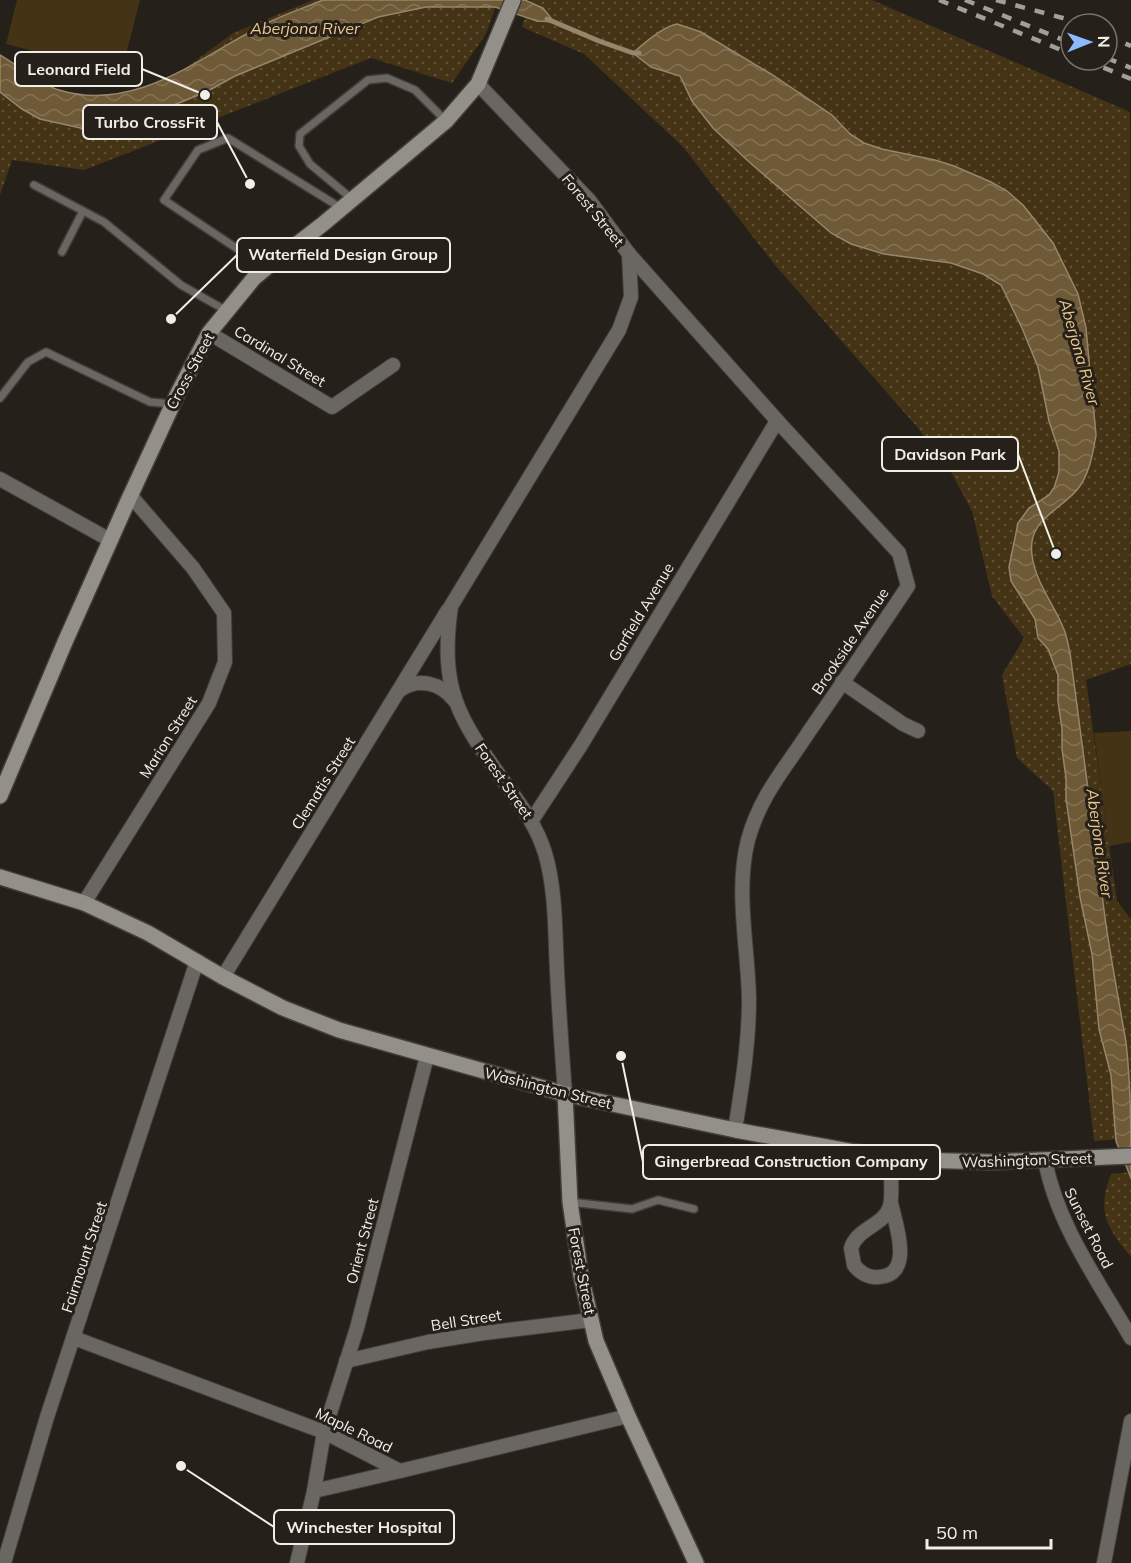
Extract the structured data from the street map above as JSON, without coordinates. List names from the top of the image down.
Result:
{
  "streets": {
    "main road": ["Forest Street", "Cross Street", "Washington Street"],
    "street": [
      "Cardinal Street",
      "Garfield Avenue",
      "Brookside Avenue",
      "Marion Street",
      "Clematis Street",
      "Sunset Road",
      "Orient Street",
      "Fairmount Street",
      "Bell Street",
      "Maple Road"
    ]
  },
  "crossings": [
    ["Forest Street", "Cross Street"],
    ["Forest Street", "Garfield Avenue"],
    ["Forest Street", "Brookside Avenue"],
    ["Forest Street", "Clematis Street"],
    ["Forest Street", "Washington Street"],
    ["Forest Street", "Bell Street"],
    ["Forest Street", "Maple Road"],
    ["Cardinal Street", "Cross Street"],
    ["Cross Street", "Marion Street"],
    ["Garfield Avenue", "Brookside Avenue"],
    ["Brookside Avenue", "Washington Street"],
    ["Marion Street", "Washington Street"],
    ["Clematis Street", "Washington Street"],
    ["Washington Street", "Sunset Road"],
    ["Washington Street", "Orient Street"],
    ["Washington Street", "Fairmount Street"],
    ["Orient Street", "Bell Street"],
    ["Orient Street", "Maple Road"],
    ["Fairmount Street", "Maple Road"]
  ],
  "water": ["Aberjona River"],
  "places": [
    "Leonard Field",
    "Turbo CrossFit",
    "Waterfield Design Group",
    "Davidson Park",
    "Gingerbread Construction Company",
    "Winchester Hospital"
  ],
  "scale_bar": "50 m",
  "north": "right"
}
